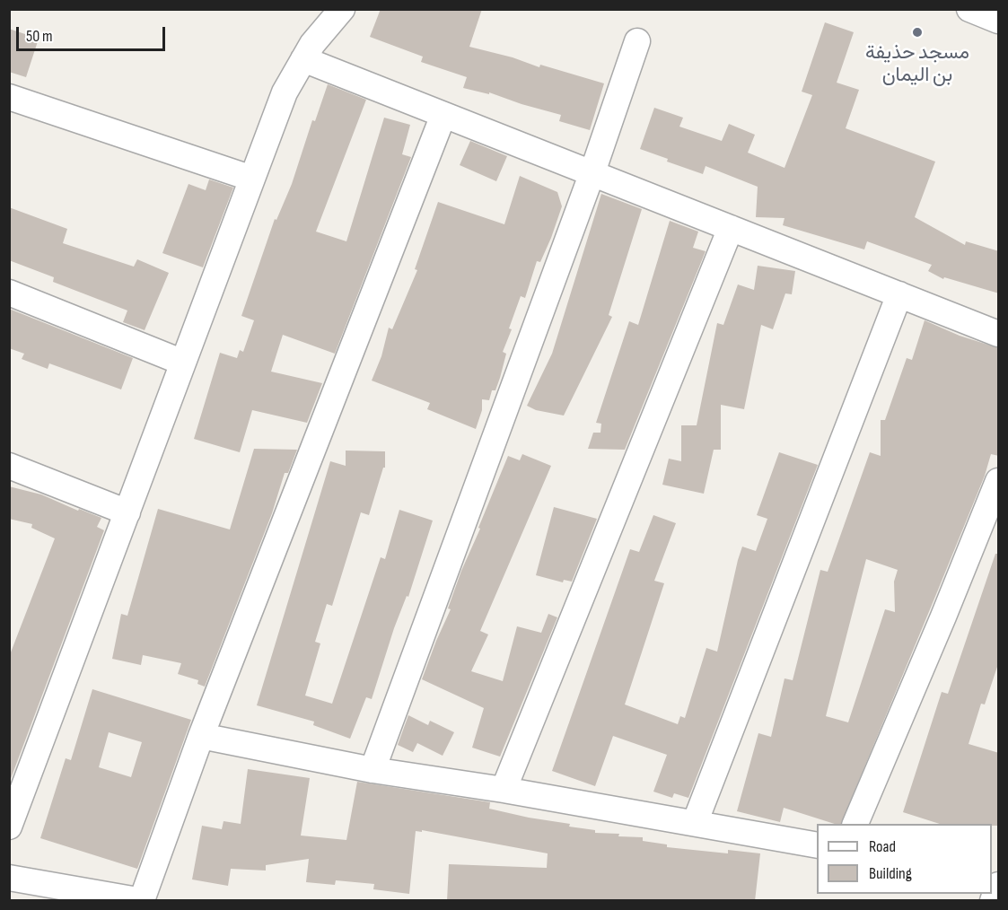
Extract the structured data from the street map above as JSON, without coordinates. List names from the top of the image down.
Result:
{
  "places": ["مسجد حذيفة بن اليمان"],
  "legend": ["Road", "Building"],
  "scale_bar": "50 m"
}
